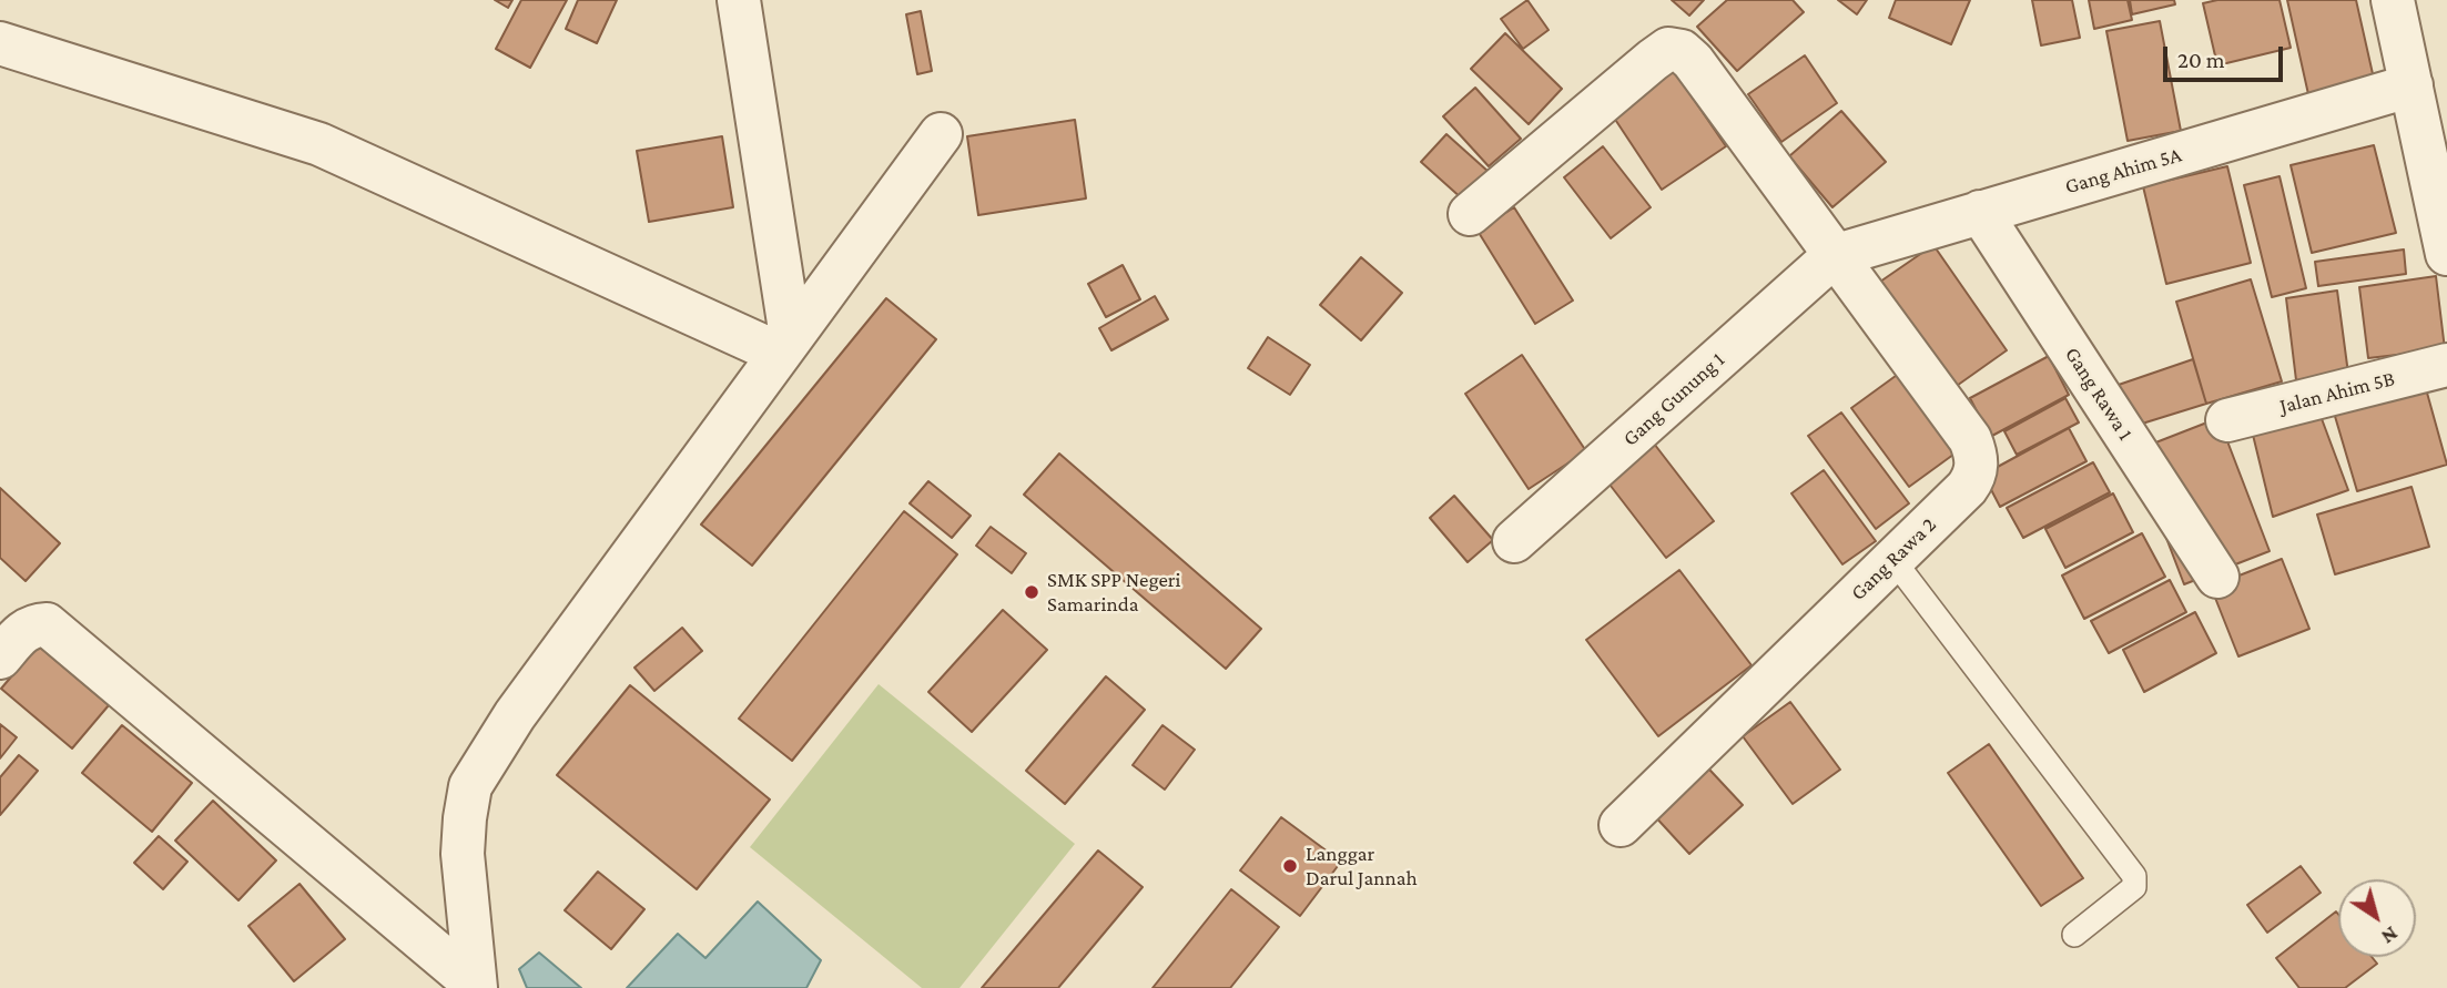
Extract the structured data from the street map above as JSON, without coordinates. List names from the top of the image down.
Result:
{
  "streets": {
    "street": [
      "Gang Ahim 5A",
      "Jalan Ahim 5B",
      "Gang Rawa 1",
      "Gang Gunung 1",
      "Gang Rawa 2"
    ]
  },
  "crossings": [
    ["Gang Ahim 5A", "Gang Rawa 1"],
    ["Gang Ahim 5A", "Gang Gunung 1"],
    ["Gang Ahim 5A", "Gang Rawa 2"],
    ["Gang Gunung 1", "Gang Rawa 2"]
  ],
  "places": ["SMK SPP Negeri Samarinda", "Langgar Darul Jannah"],
  "scale_bar": "20 m",
  "north": "bottom right"
}
